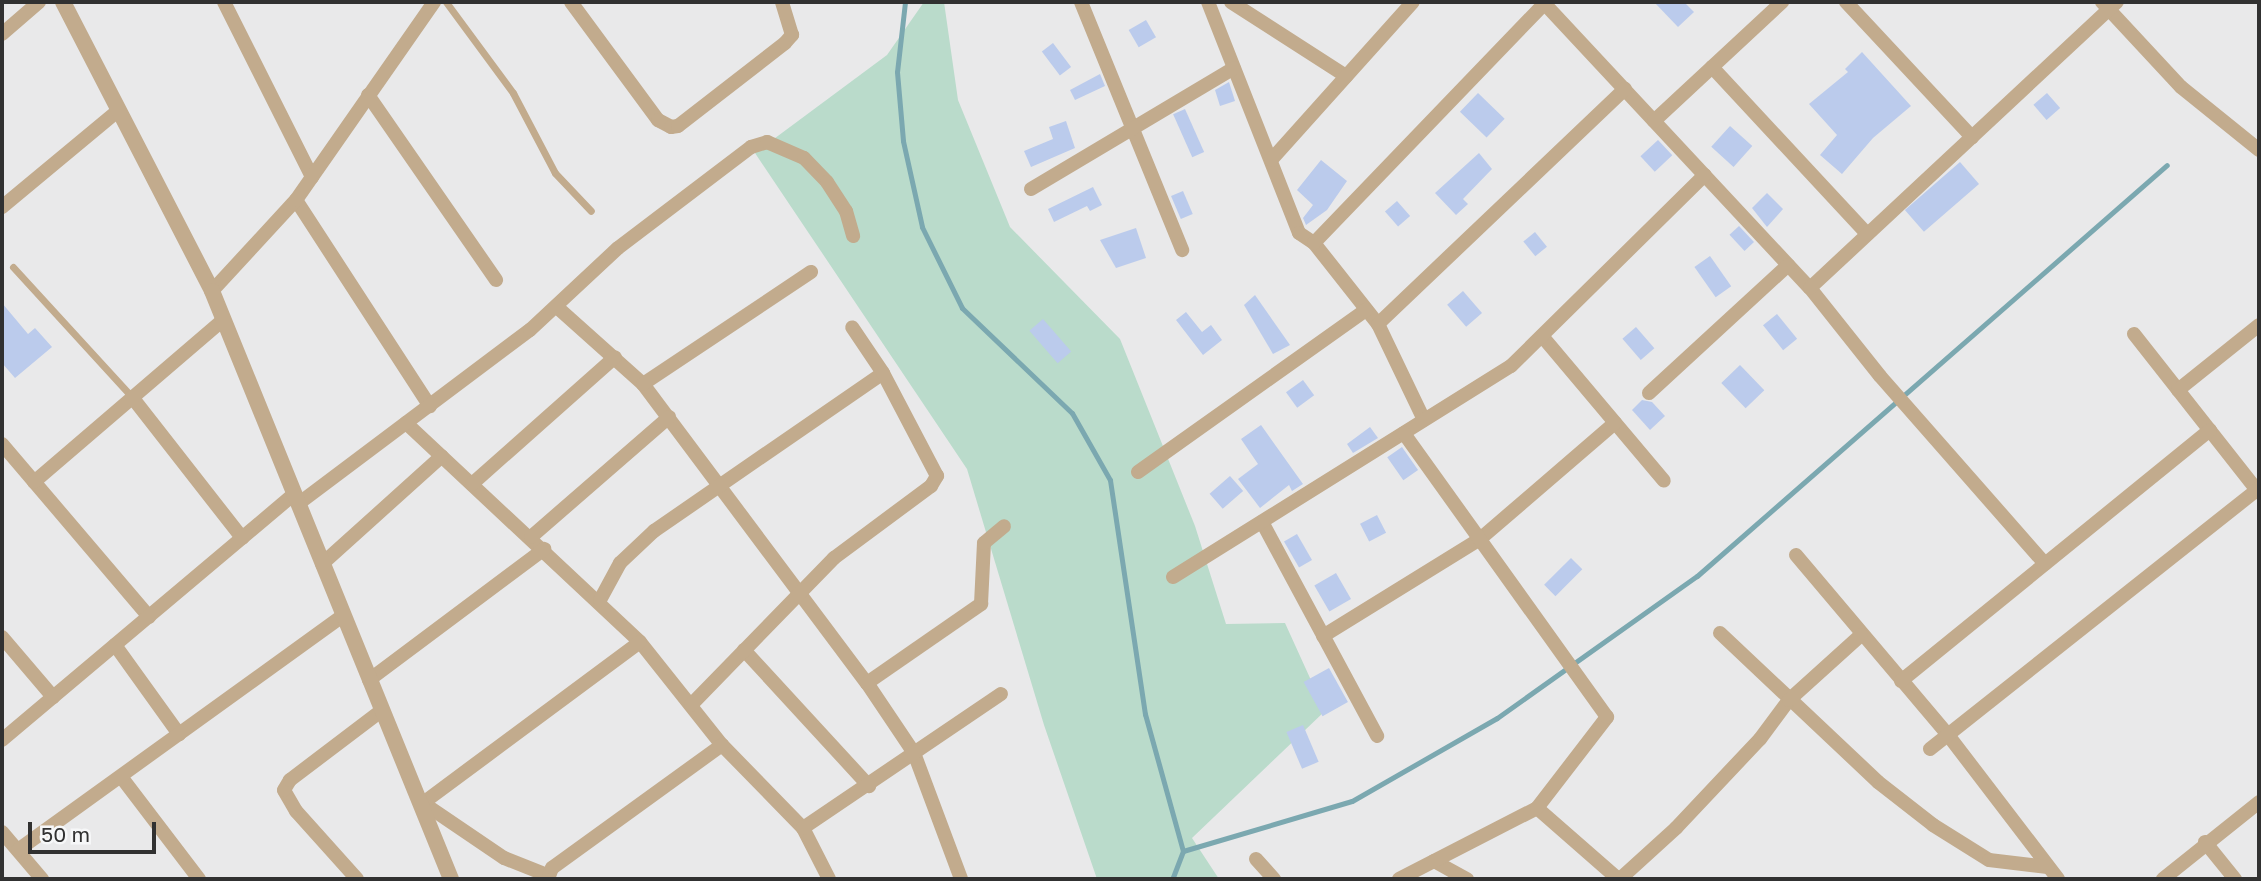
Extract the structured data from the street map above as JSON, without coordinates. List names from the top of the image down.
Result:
{
  "scale_bar": "50 m"
}
